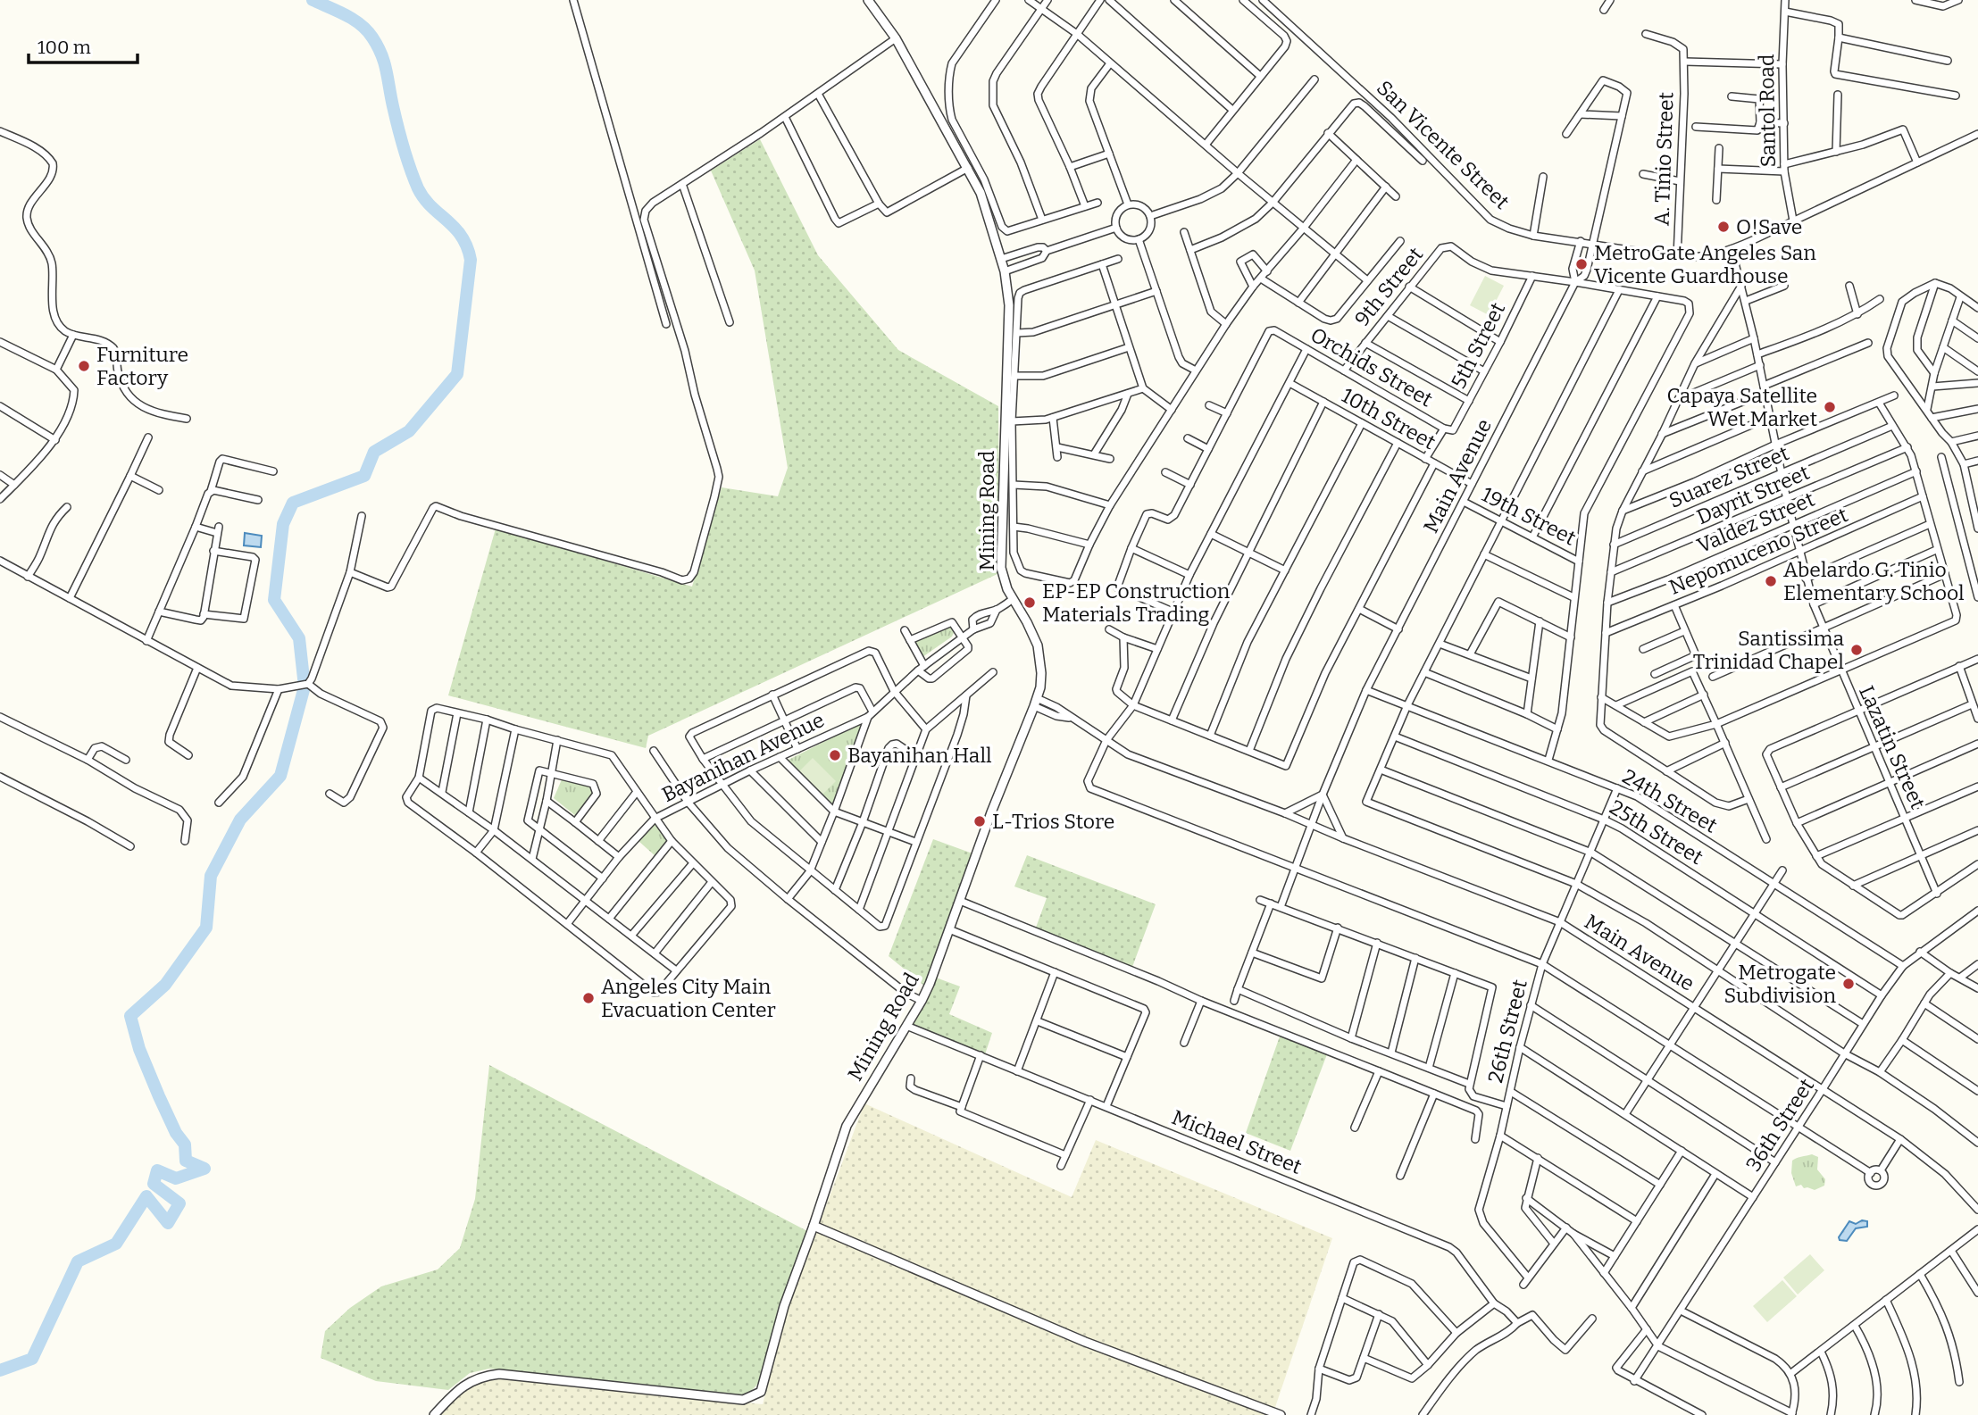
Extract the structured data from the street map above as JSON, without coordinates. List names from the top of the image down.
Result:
{
  "streets": {
    "street": [
      "Santol Road",
      "San Vicente Street",
      "A. Tinio Street",
      "9th Street",
      "5th Street",
      "Orchids Street",
      "10th Street",
      "Main Avenue",
      "Suarez Street",
      "Dayrit Street",
      "Mining Road",
      "19th Street",
      "Valdez Street",
      "Nepomuceno Street",
      "Lazatin Street",
      "Bayanihan Avenue",
      "24th Street",
      "25th Street",
      "26th Street",
      "36th Street",
      "Michael Street"
    ]
  },
  "crossings": [
    ["Santol Road", "San Vicente Street"],
    ["San Vicente Street", "A. Tinio Street"],
    ["San Vicente Street", "Main Avenue"],
    ["San Vicente Street", "Lazatin Street"],
    ["9th Street", "5th Street"],
    ["9th Street", "Orchids Street"],
    ["9th Street", "Main Avenue"],
    ["9th Street", "19th Street"],
    ["5th Street", "Orchids Street"],
    ["10th Street", "Main Avenue"],
    ["Main Avenue", "Mining Road"],
    ["Main Avenue", "19th Street"],
    ["Main Avenue", "24th Street"],
    ["Main Avenue", "26th Street"],
    ["Main Avenue", "36th Street"],
    ["Suarez Street", "Lazatin Street"],
    ["Dayrit Street", "Lazatin Street"],
    ["Mining Road", "Michael Street"],
    ["Valdez Street", "Lazatin Street"],
    ["Nepomuceno Street", "Lazatin Street"],
    ["24th Street", "26th Street"],
    ["24th Street", "36th Street"],
    ["25th Street", "26th Street"],
    ["25th Street", "36th Street"]
  ],
  "places": [
    "O!Save",
    "MetroGate Angeles San Vicente Guardhouse",
    "Furniture Factory",
    "Capaya Satellite Wet Market",
    "Abelardo G. Tinio Elementary School",
    "EP-EP Construction Materials Trading",
    "Santissima Trinidad Chapel",
    "Bayanihan Hall",
    "L-Trios Store",
    "Metrogate Subdivision",
    "Angeles City Main Evacuation Center"
  ],
  "scale_bar": "100 m"
}
